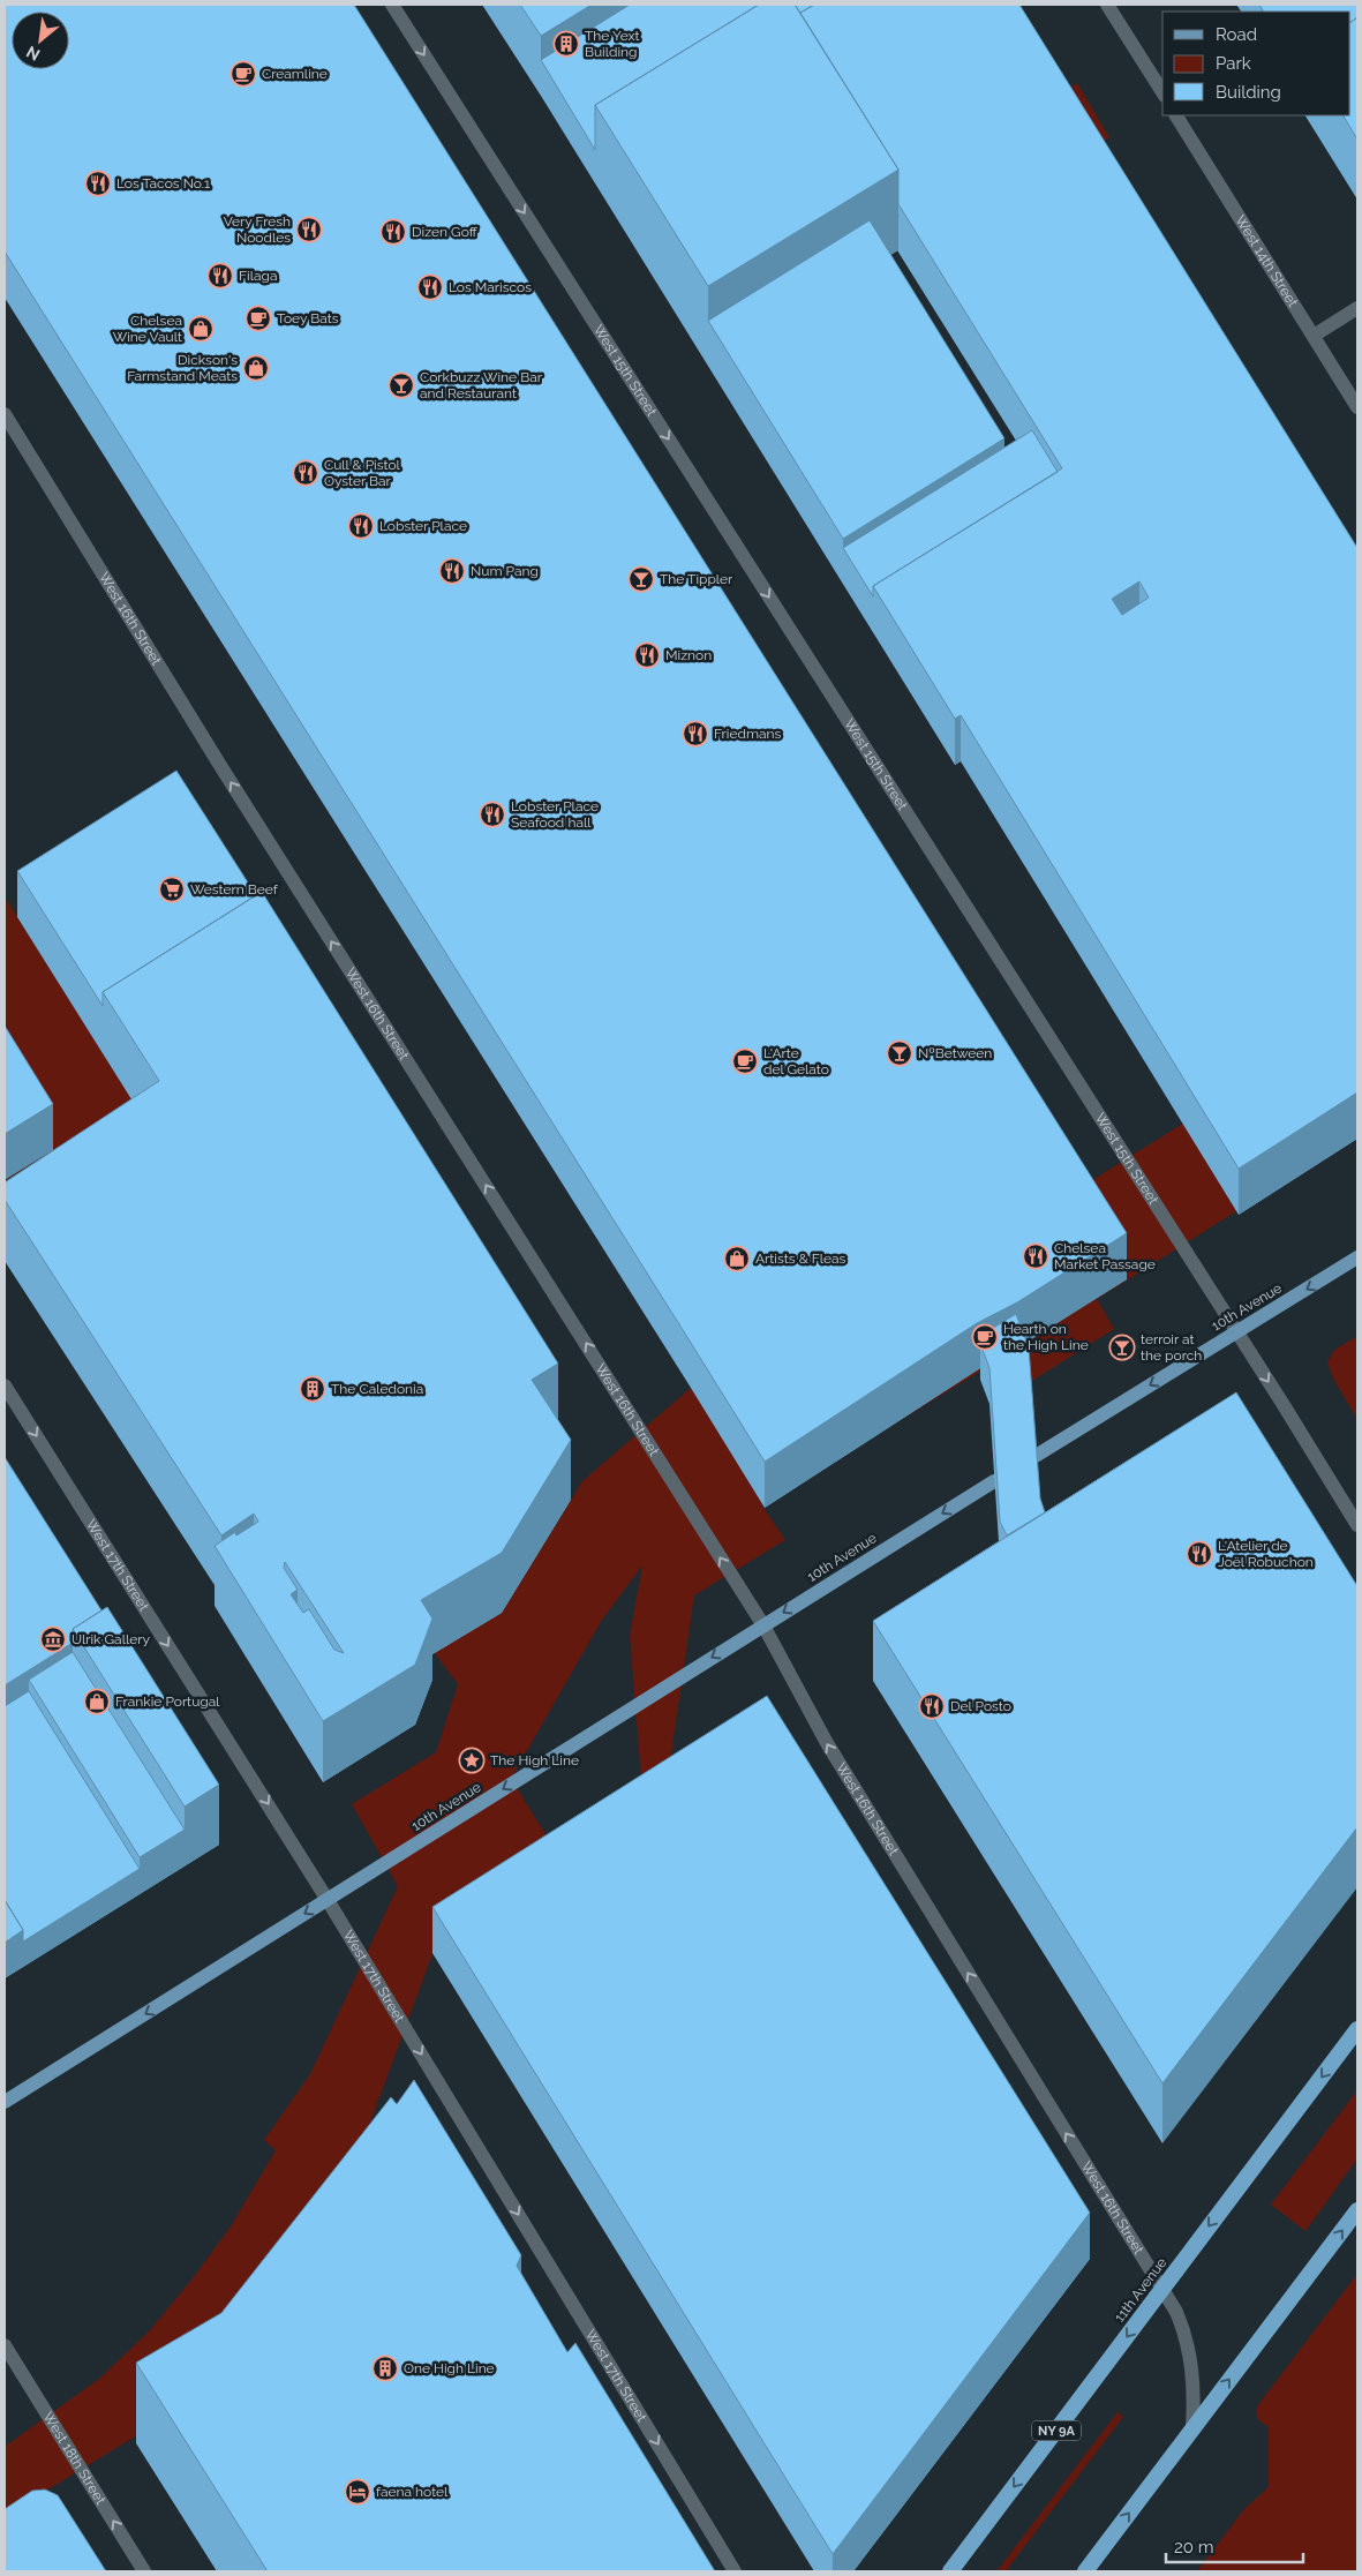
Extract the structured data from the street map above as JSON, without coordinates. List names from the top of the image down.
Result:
{
  "streets": {
    "highway": ["11th Avenue", "NY 9A"],
    "main road": ["10th Avenue"],
    "street": [
      "West 14th Street",
      "West 15th Street",
      "West 16th Street",
      "West 17th Street",
      "West 18th Street"
    ]
  },
  "crossings": [
    ["West 15th Street", "10th Avenue"],
    ["West 16th Street", "10th Avenue"],
    ["West 16th Street", "11th Avenue"],
    ["10th Avenue", "West 17th Street"]
  ],
  "one_way": [
    "West 15th Street",
    "West 16th Street",
    "10th Avenue",
    "West 17th Street",
    "West 18th Street"
  ],
  "places": {
    "building": ["The Yext Building", "The Caledonia", "One High Line"],
    "cafe": [
      "Creamline",
      "Toey Bats",
      "L'Arte del Gelato",
      "Hearth on the High Line"
    ],
    "restaurant": [
      "Los Tacos No.1",
      "Very Fresh Noodles",
      "Dizen Goff",
      "Filaga",
      "Los Mariscos",
      "Cull & Pistol Oyster Bar",
      "Lobster Place",
      "Num Pang",
      "Miznon",
      "Friedmans",
      "Lobster Place Seafood hall",
      "Chelsea Market Passage",
      "L'Atelier de Joël Robuchon",
      "Del Posto"
    ],
    "shop": [
      "Chelsea Wine Vault",
      "Dickson's Farmstand Meats",
      "Artists & Fleas",
      "Frankie Portugal"
    ],
    "bar": [
      "Corkbuzz Wine Bar and Restaurant",
      "The Tippler",
      "NºBetween",
      "terroir at the porch"
    ],
    "supermarket": ["Western Beef"],
    "museum": ["Ulrik Gallery"],
    "place": ["The High Line"],
    "hotel": ["faena hotel"]
  },
  "legend": ["Road", "Park", "Building"],
  "scale_bar": "20 m",
  "north": "bottom left"
}
